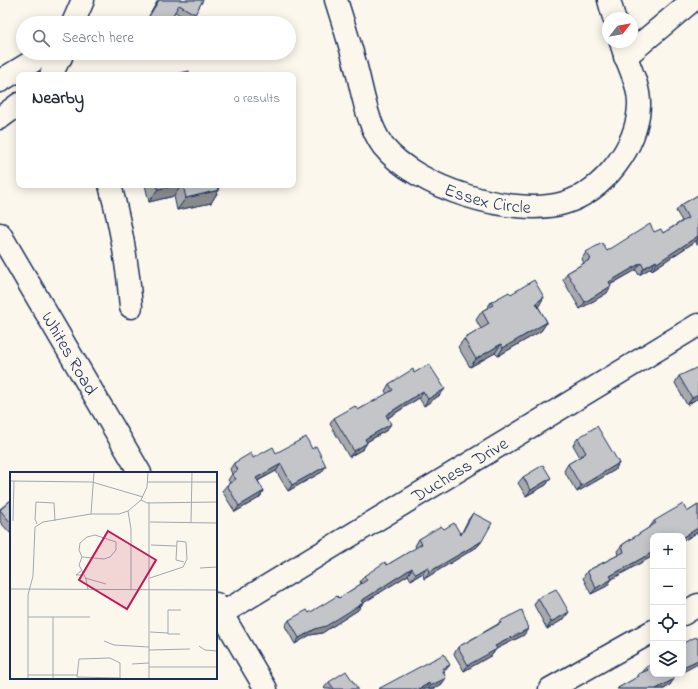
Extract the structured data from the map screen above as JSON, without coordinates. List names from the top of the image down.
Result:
{
  "streets": {
    "street": ["Essex Circle", "Whites Road", "Duchess Drive"]
  },
  "north": "top right",
  "page": {
    "search": "Search here",
    "heading": ["Nearby", "0 results"],
    "map_buttons": ["+", "−"]
  }
}
